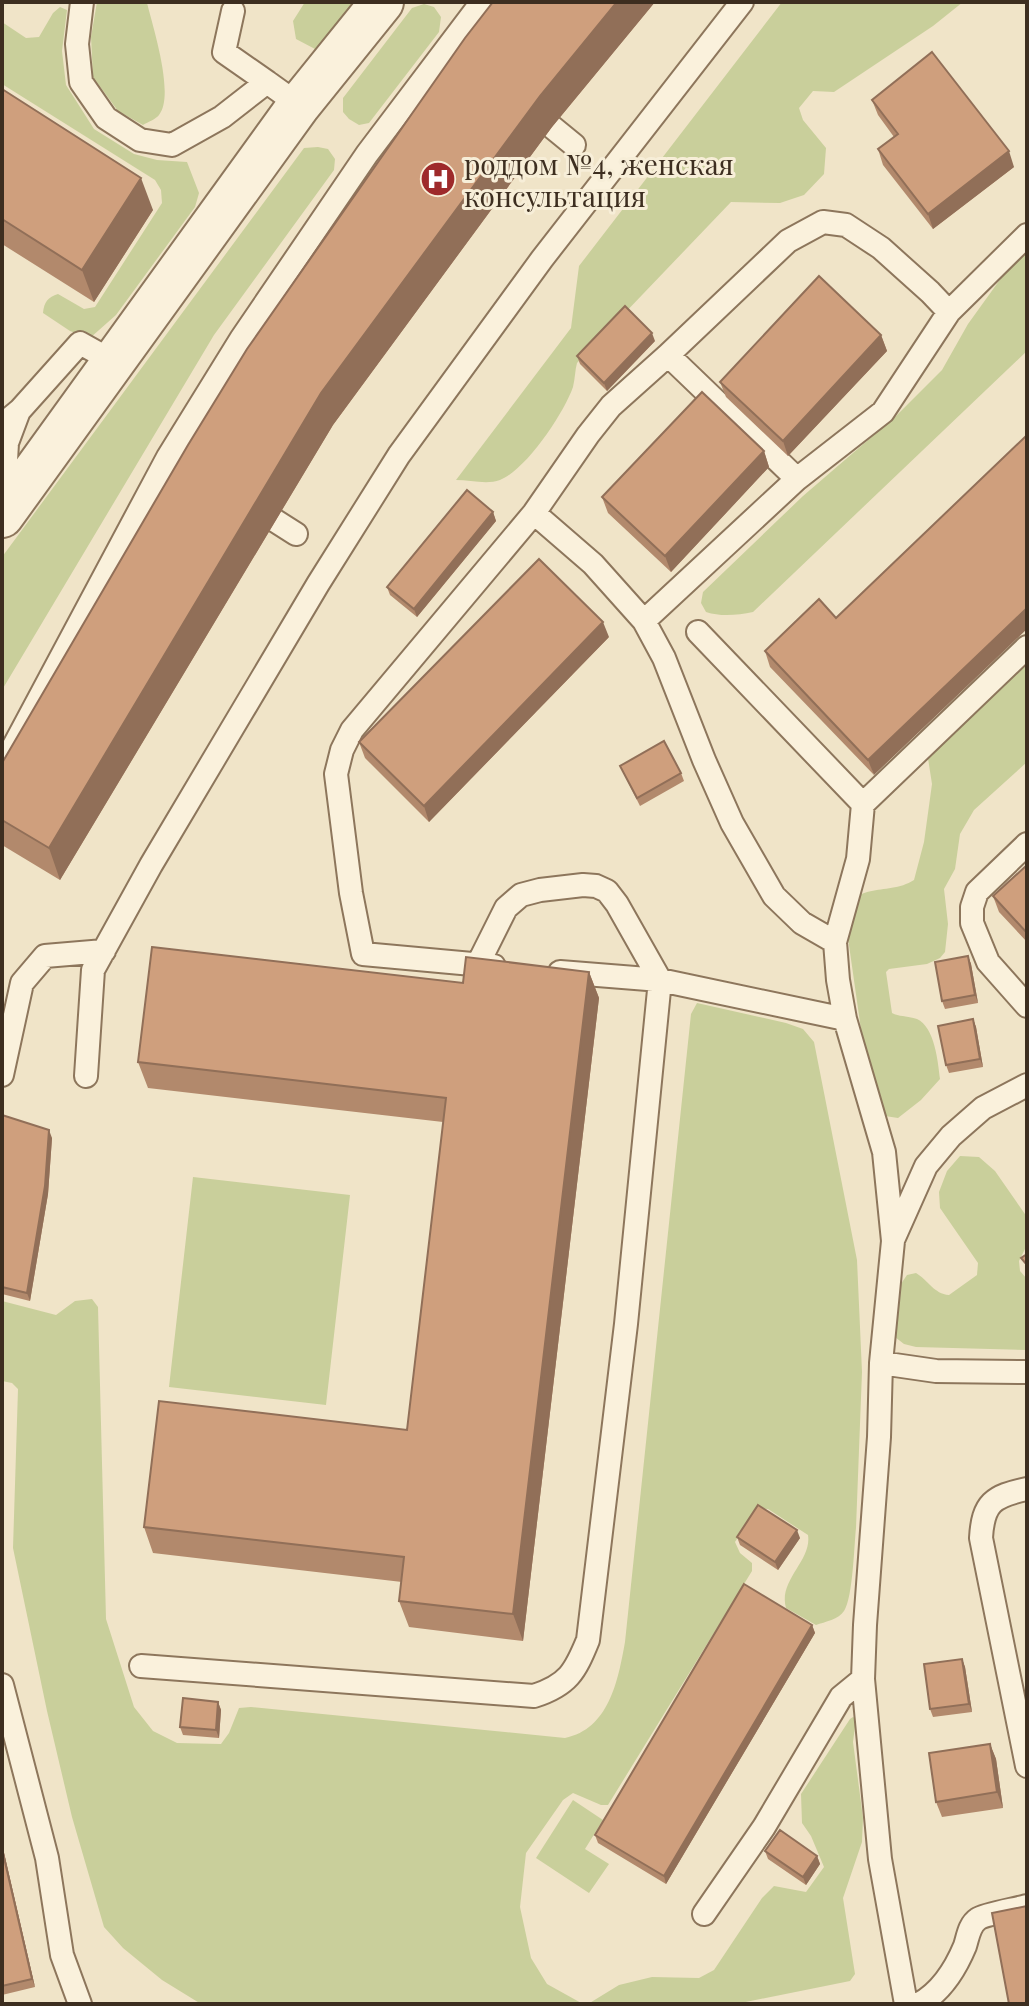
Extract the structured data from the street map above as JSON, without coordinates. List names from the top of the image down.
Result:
{
  "places": {
    "hospital": ["роддом №4, женская консультация"]
  }
}
